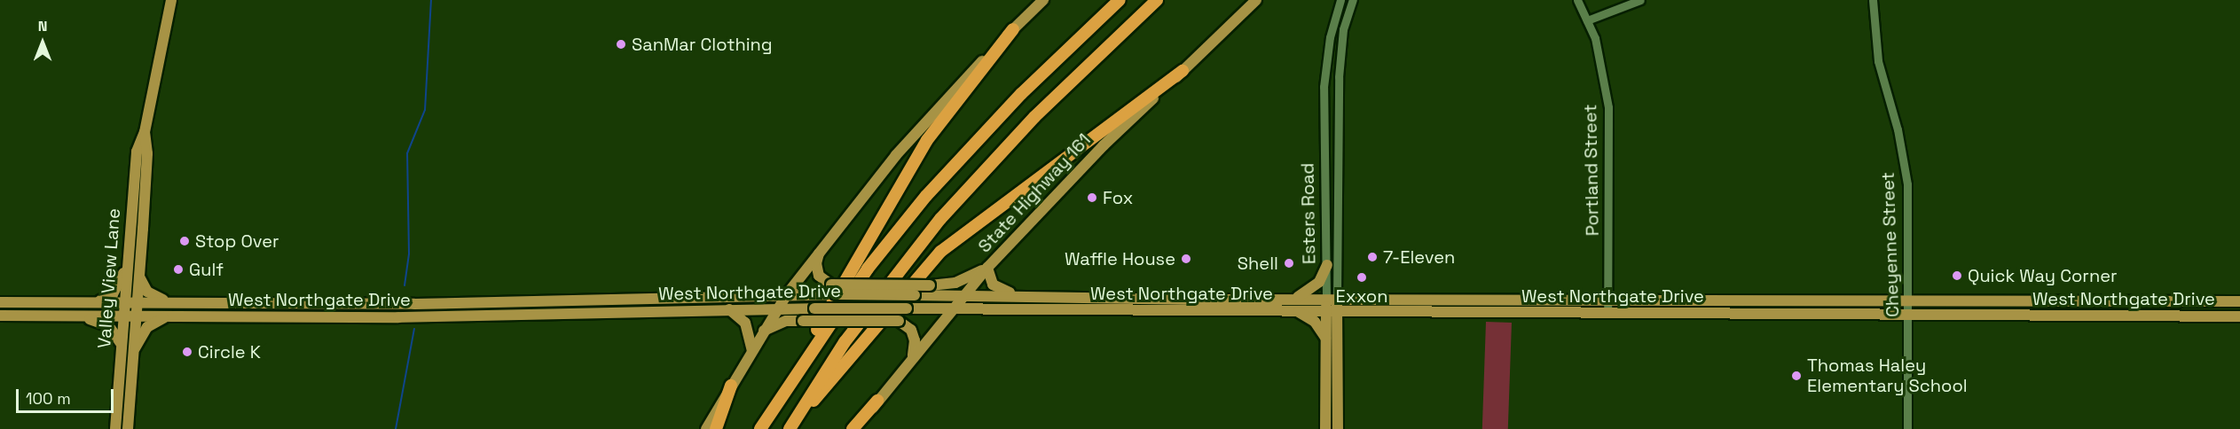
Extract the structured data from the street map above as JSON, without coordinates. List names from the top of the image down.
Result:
{
  "streets": {
    "main road": [
      "State Highway 161",
      "Esters Road",
      "Valley View Lane",
      "West Northgate Drive"
    ],
    "street": ["Portland Street", "Cheyenne Street"]
  },
  "crossings": [
    ["Portland Street", "West Northgate Drive"],
    ["State Highway 161", "West Northgate Drive"],
    ["Esters Road", "West Northgate Drive"],
    ["Cheyenne Street", "West Northgate Drive"],
    ["Valley View Lane", "West Northgate Drive"]
  ],
  "places": [
    "SanMar Clothing",
    "Fox",
    "Stop Over",
    "7-Eleven",
    "Waffle House",
    "Shell",
    "Gulf",
    "Quick Way Corner",
    "Exxon",
    "Circle K",
    "Thomas Haley Elementary School"
  ],
  "scale_bar": "100 m",
  "north": "top"
}
